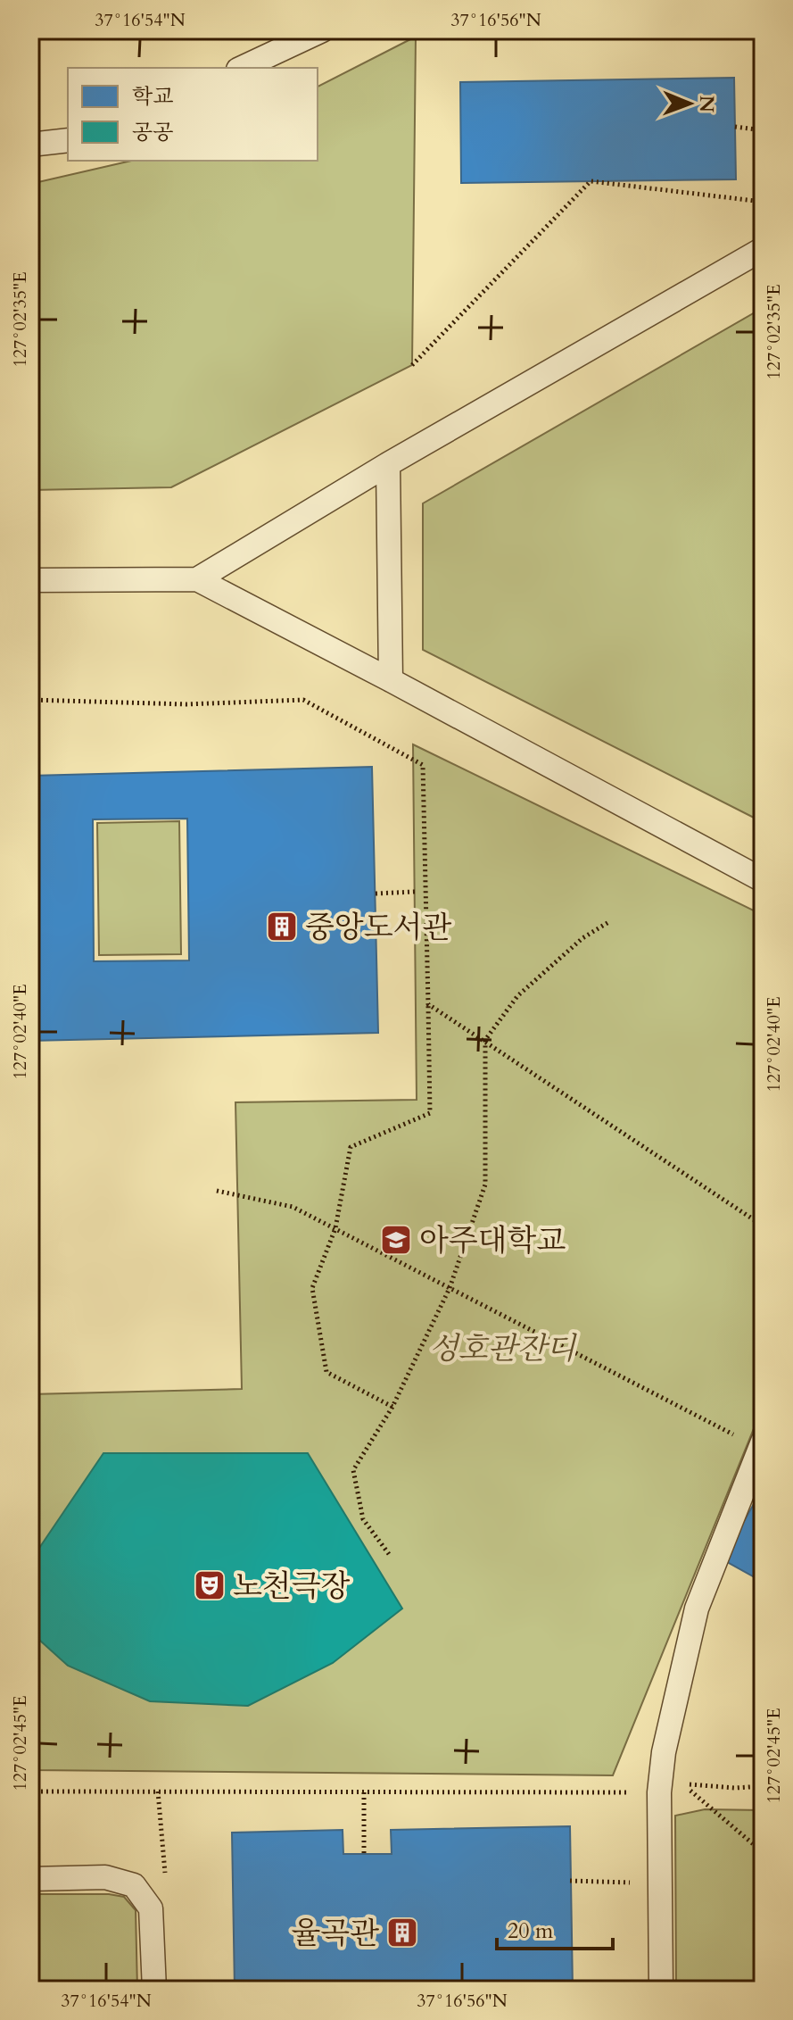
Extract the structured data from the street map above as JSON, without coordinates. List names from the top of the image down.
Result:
{
  "parks": ["성호관잔디"],
  "places": {
    "building": ["중앙도서관", "율곡관"],
    "school or university": ["아주대학교"],
    "theatre": ["노천극장"]
  },
  "legend": ["학교", "공공"],
  "scale_bar": "20 m",
  "north": "right",
  "coordinates": [
    "37°16'54\"N",
    "37°16'56\"N",
    "127°02'35\"E",
    "127°02'40\"E",
    "127°02'45\"E"
  ]
}
